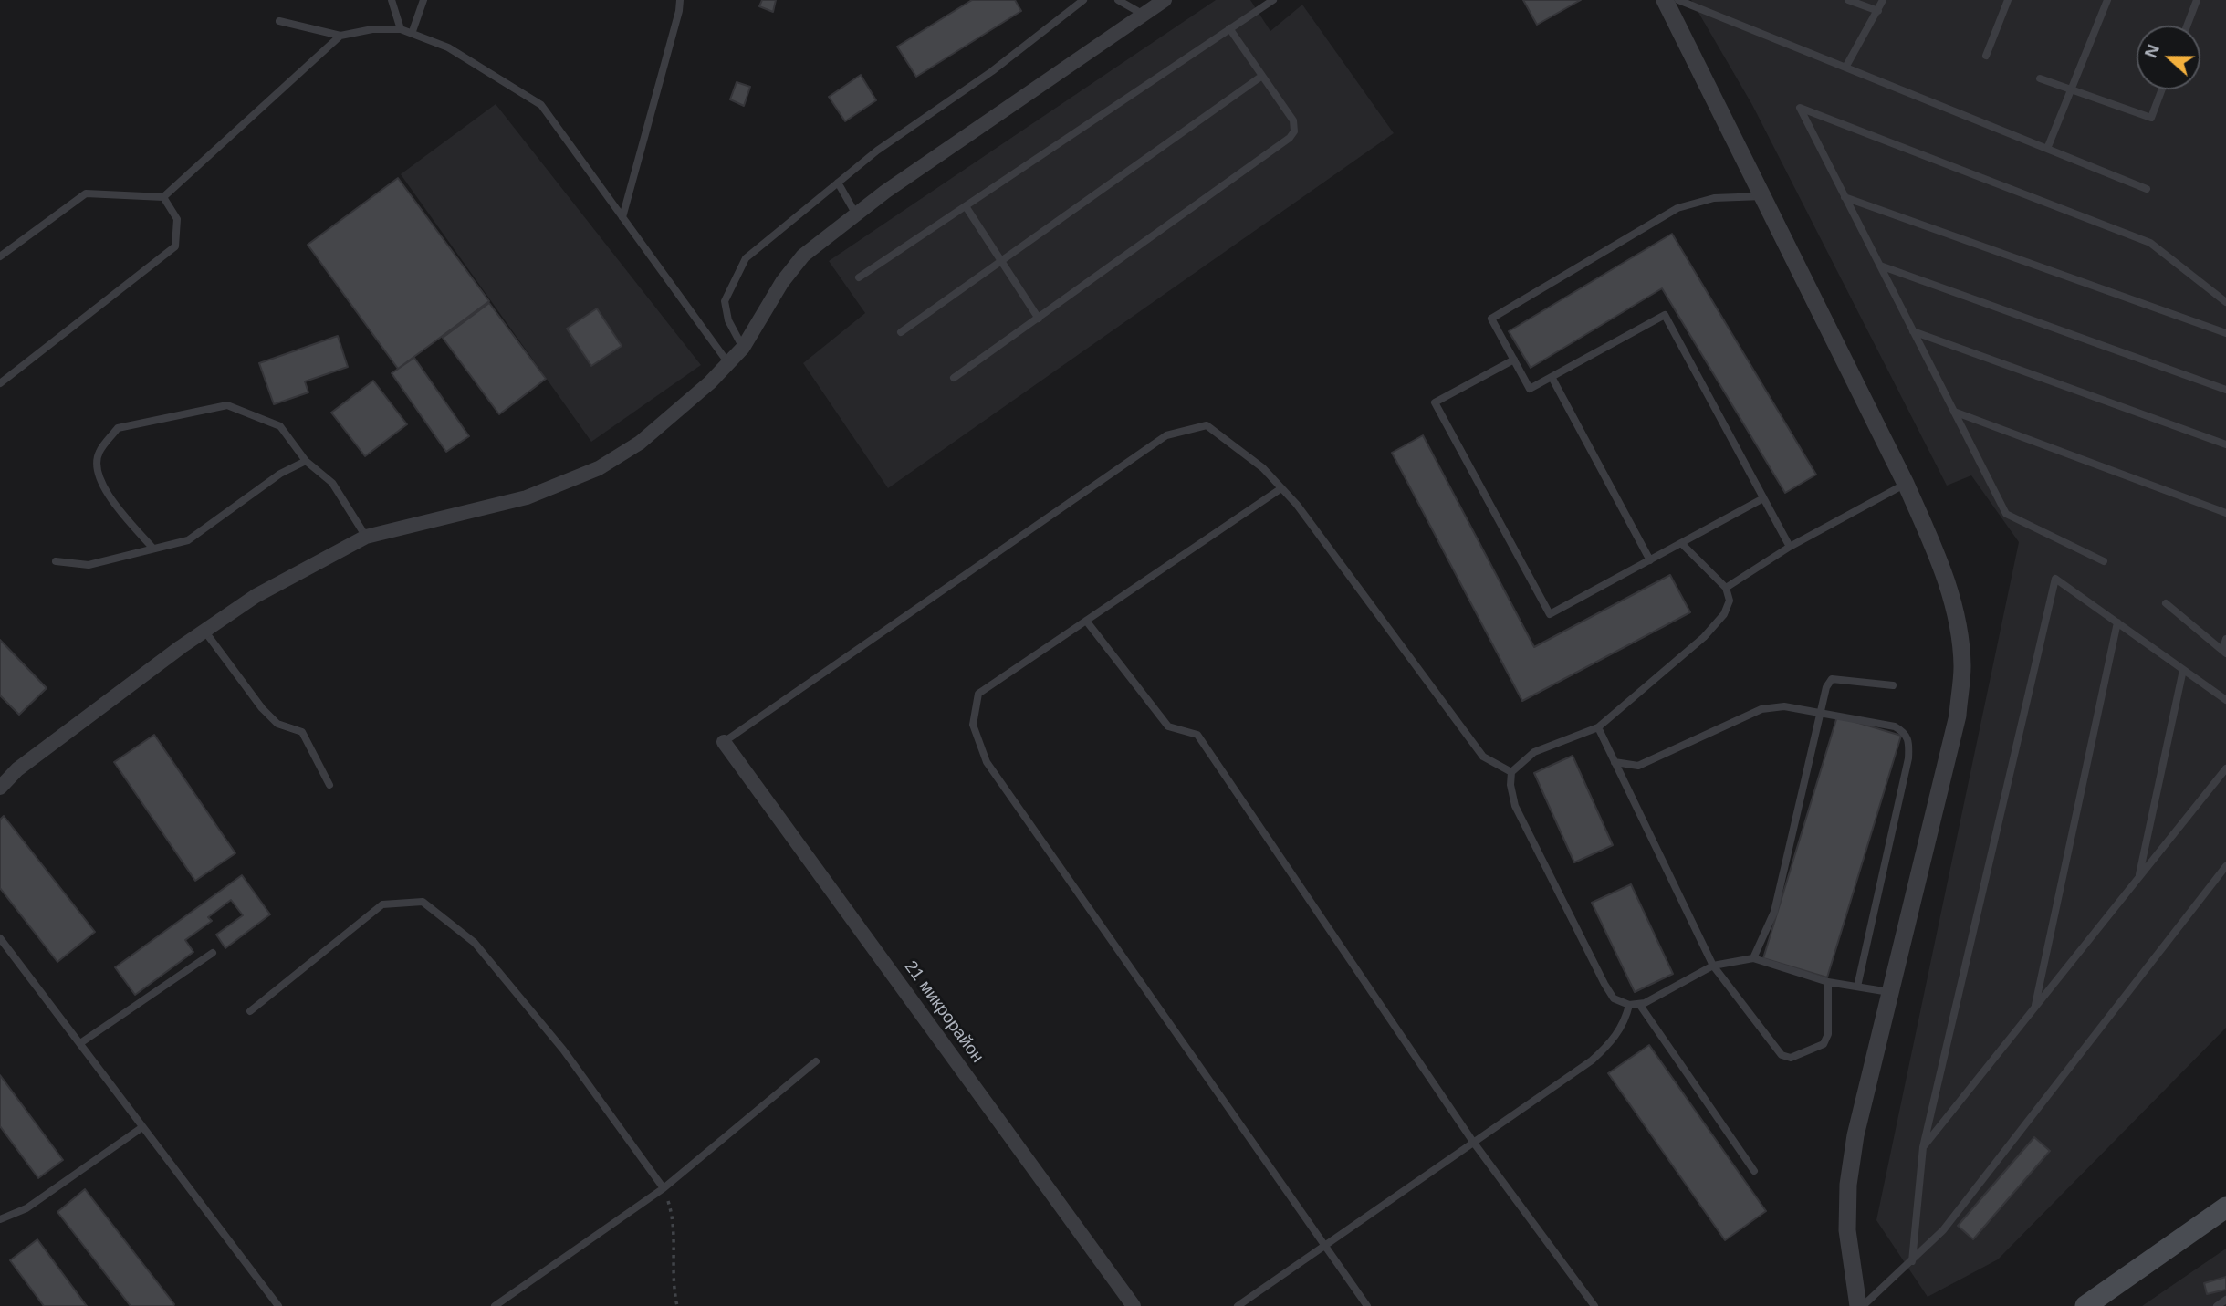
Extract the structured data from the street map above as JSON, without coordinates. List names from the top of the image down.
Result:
{
  "streets": {
    "street": ["21 микрорайон"]
  },
  "north": "left"
}
